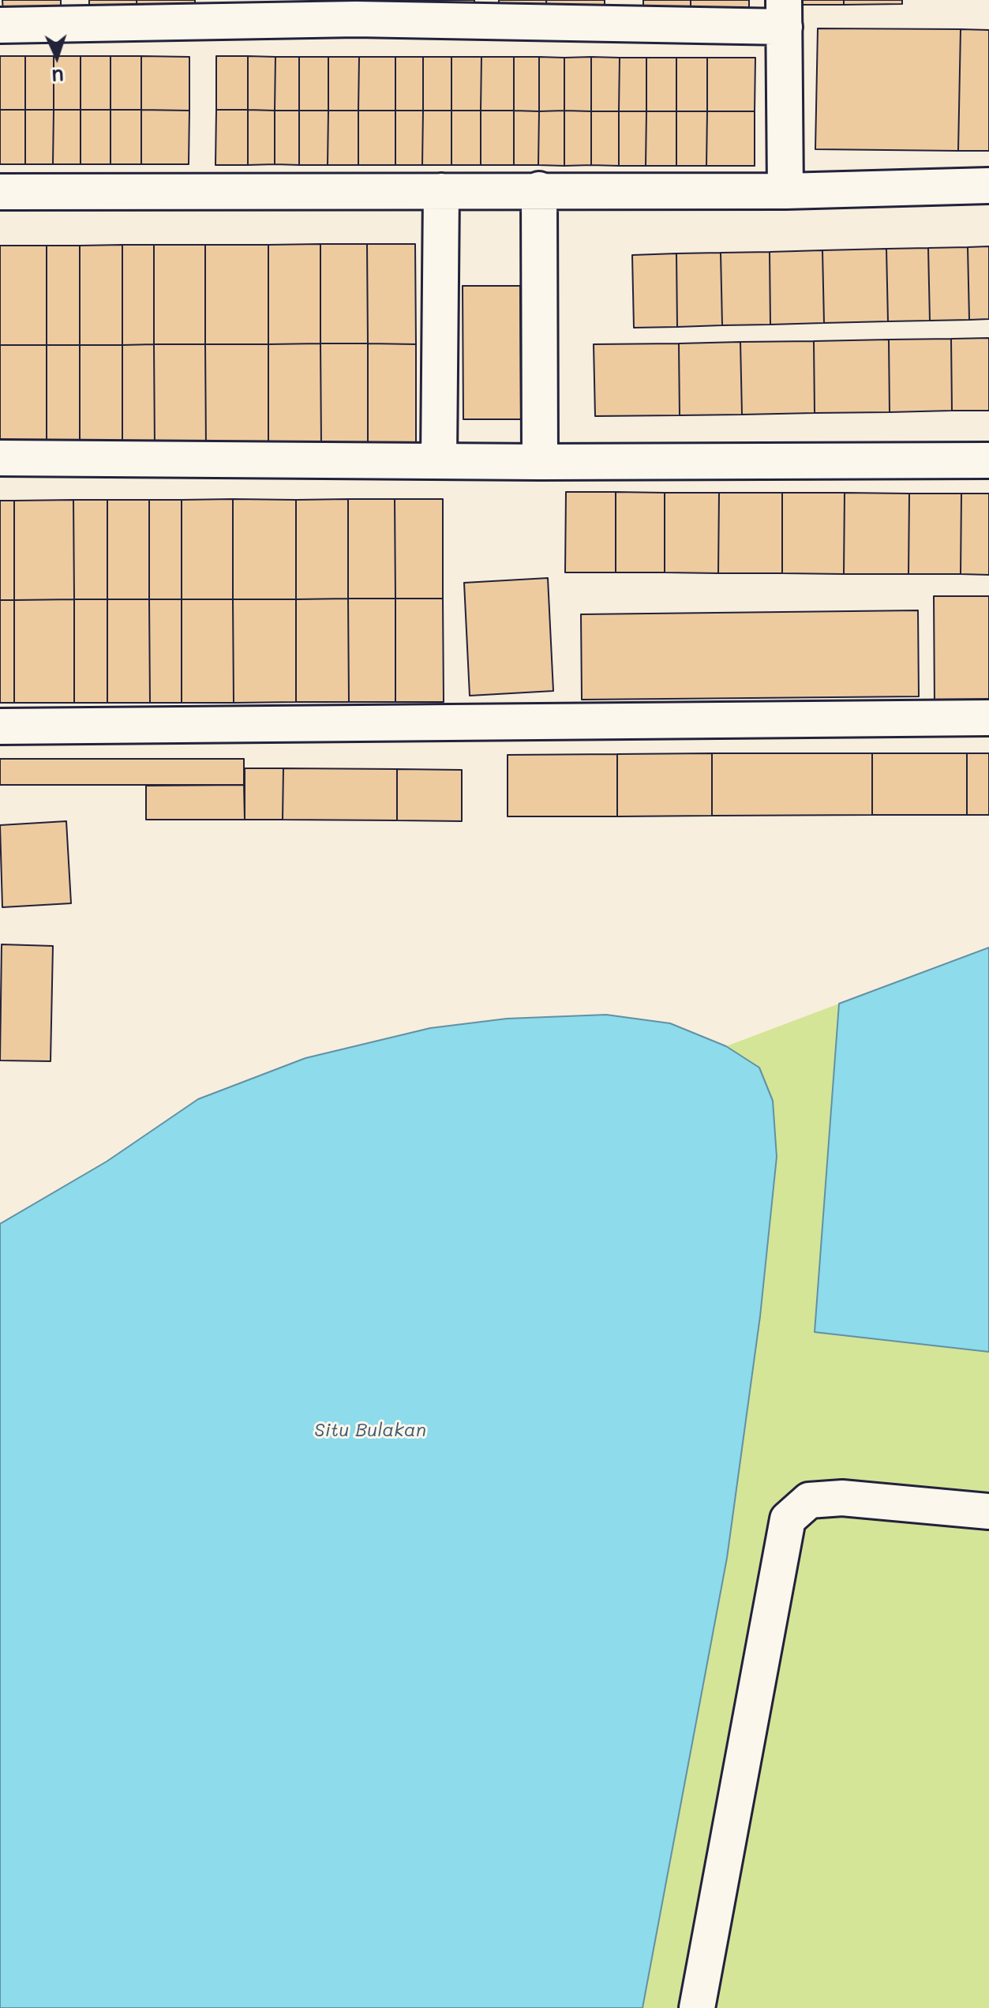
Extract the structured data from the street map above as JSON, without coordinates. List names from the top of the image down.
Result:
{
  "water": ["Situ Bulakan"],
  "north": "bottom"
}
